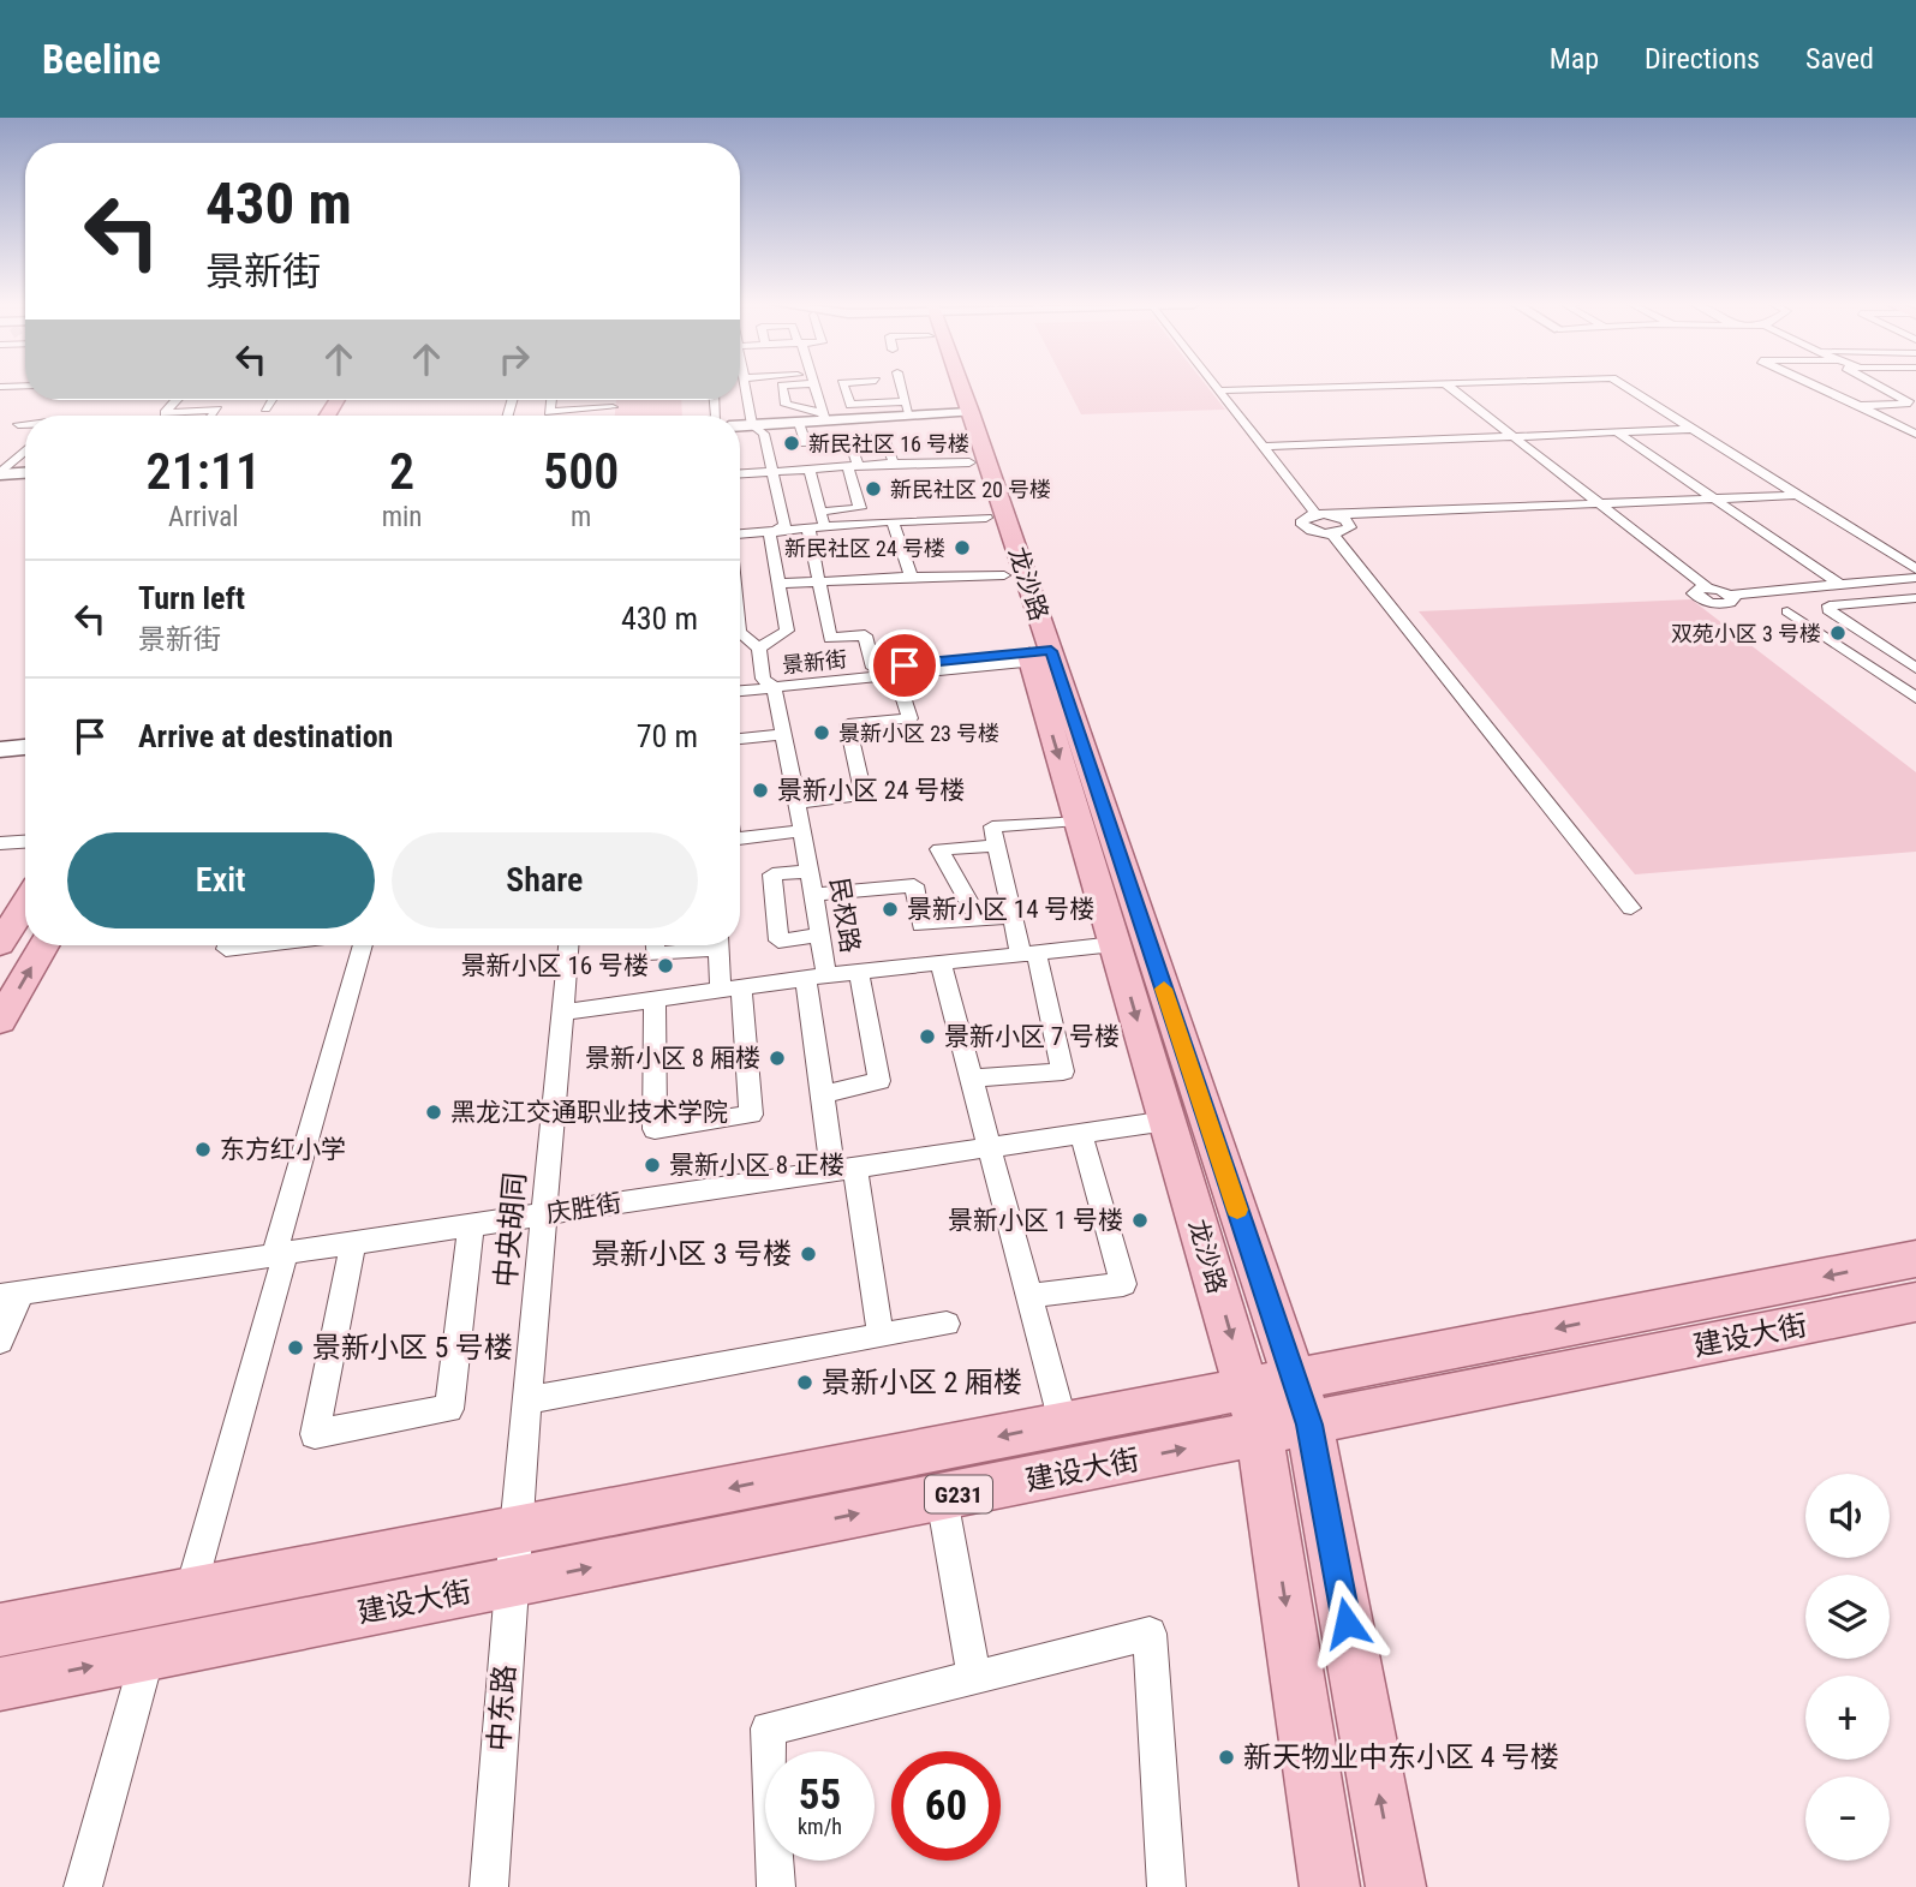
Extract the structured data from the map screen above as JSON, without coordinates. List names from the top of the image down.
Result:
{
  "streets": {
    "main road": ["龙沙路", "建设大街", "G231"],
    "street": [
      "景新街",
      "民权路",
      "庆胜街",
      "中央胡同",
      "中东路"
    ]
  },
  "crossings": [
    ["龙沙路", "景新街"],
    ["龙沙路", "庆胜街"],
    ["龙沙路", "建设大街"],
    ["景新街", "民权路"],
    ["庆胜街", "中央胡同"],
    ["中央胡同", "建设大街"],
    ["中央胡同", "中东路"],
    ["建设大街", "中东路"]
  ],
  "places": [
    "新民社区 16 号楼",
    "新民社区 20 号楼",
    "新民社区 24 号楼",
    "双苑小区 3 号楼",
    "景新小区 23 号楼",
    "景新小区 24 号楼",
    "景新小区 14 号楼",
    "景新小区 16 号楼",
    "景新小区 7 号楼",
    "景新小区 8 厢楼",
    "黑龙江交通职业技术学院",
    "东方红小学",
    "景新小区 8 正楼",
    "景新小区 1 号楼",
    "景新小区 3 号楼",
    "景新小区 5 号楼",
    "景新小区 2 厢楼",
    "新天物业中东小区 4 号楼"
  ],
  "page": {
    "header": "Beeline",
    "nav": ["Map", "Directions", "Saved"],
    "turn": ["430 m", "景新街"],
    "eta": [
      "21:11",
      "Arrival",
      "2",
      "min",
      "500",
      "m"
    ],
    "list": [
      {
        "name": "Turn left",
        "note": "景新街",
        "value": "430 m"
      },
      {
        "name": "Arrive at destination",
        "value": "70 m"
      }
    ],
    "buttons": ["Exit", "Share"],
    "map_buttons": ["+", "−"],
    "speed": "55 km/h",
    "limit": "60"
  }
}
